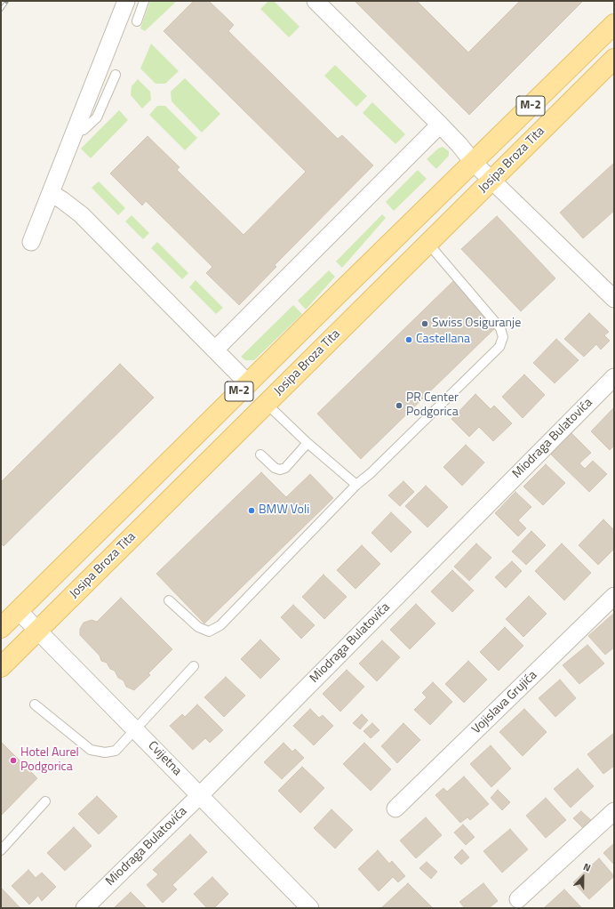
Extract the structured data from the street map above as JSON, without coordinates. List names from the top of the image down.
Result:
{
  "streets": {
    "main road": ["M-2", "Josipa Broza Tita"],
    "street": ["Miodraga Bulatovića", "Vojislava Grujića", "Cvijetna"]
  },
  "crossings": [
    ["Josipa Broza Tita", "Cvijetna"],
    ["Miodraga Bulatovića", "Cvijetna"]
  ],
  "places": [
    "Swiss Osiguranje",
    "Castellana",
    "PR Center Podgorica",
    "BMW Voli",
    "Hotel Aurel Podgorica"
  ],
  "north": "top"
}
